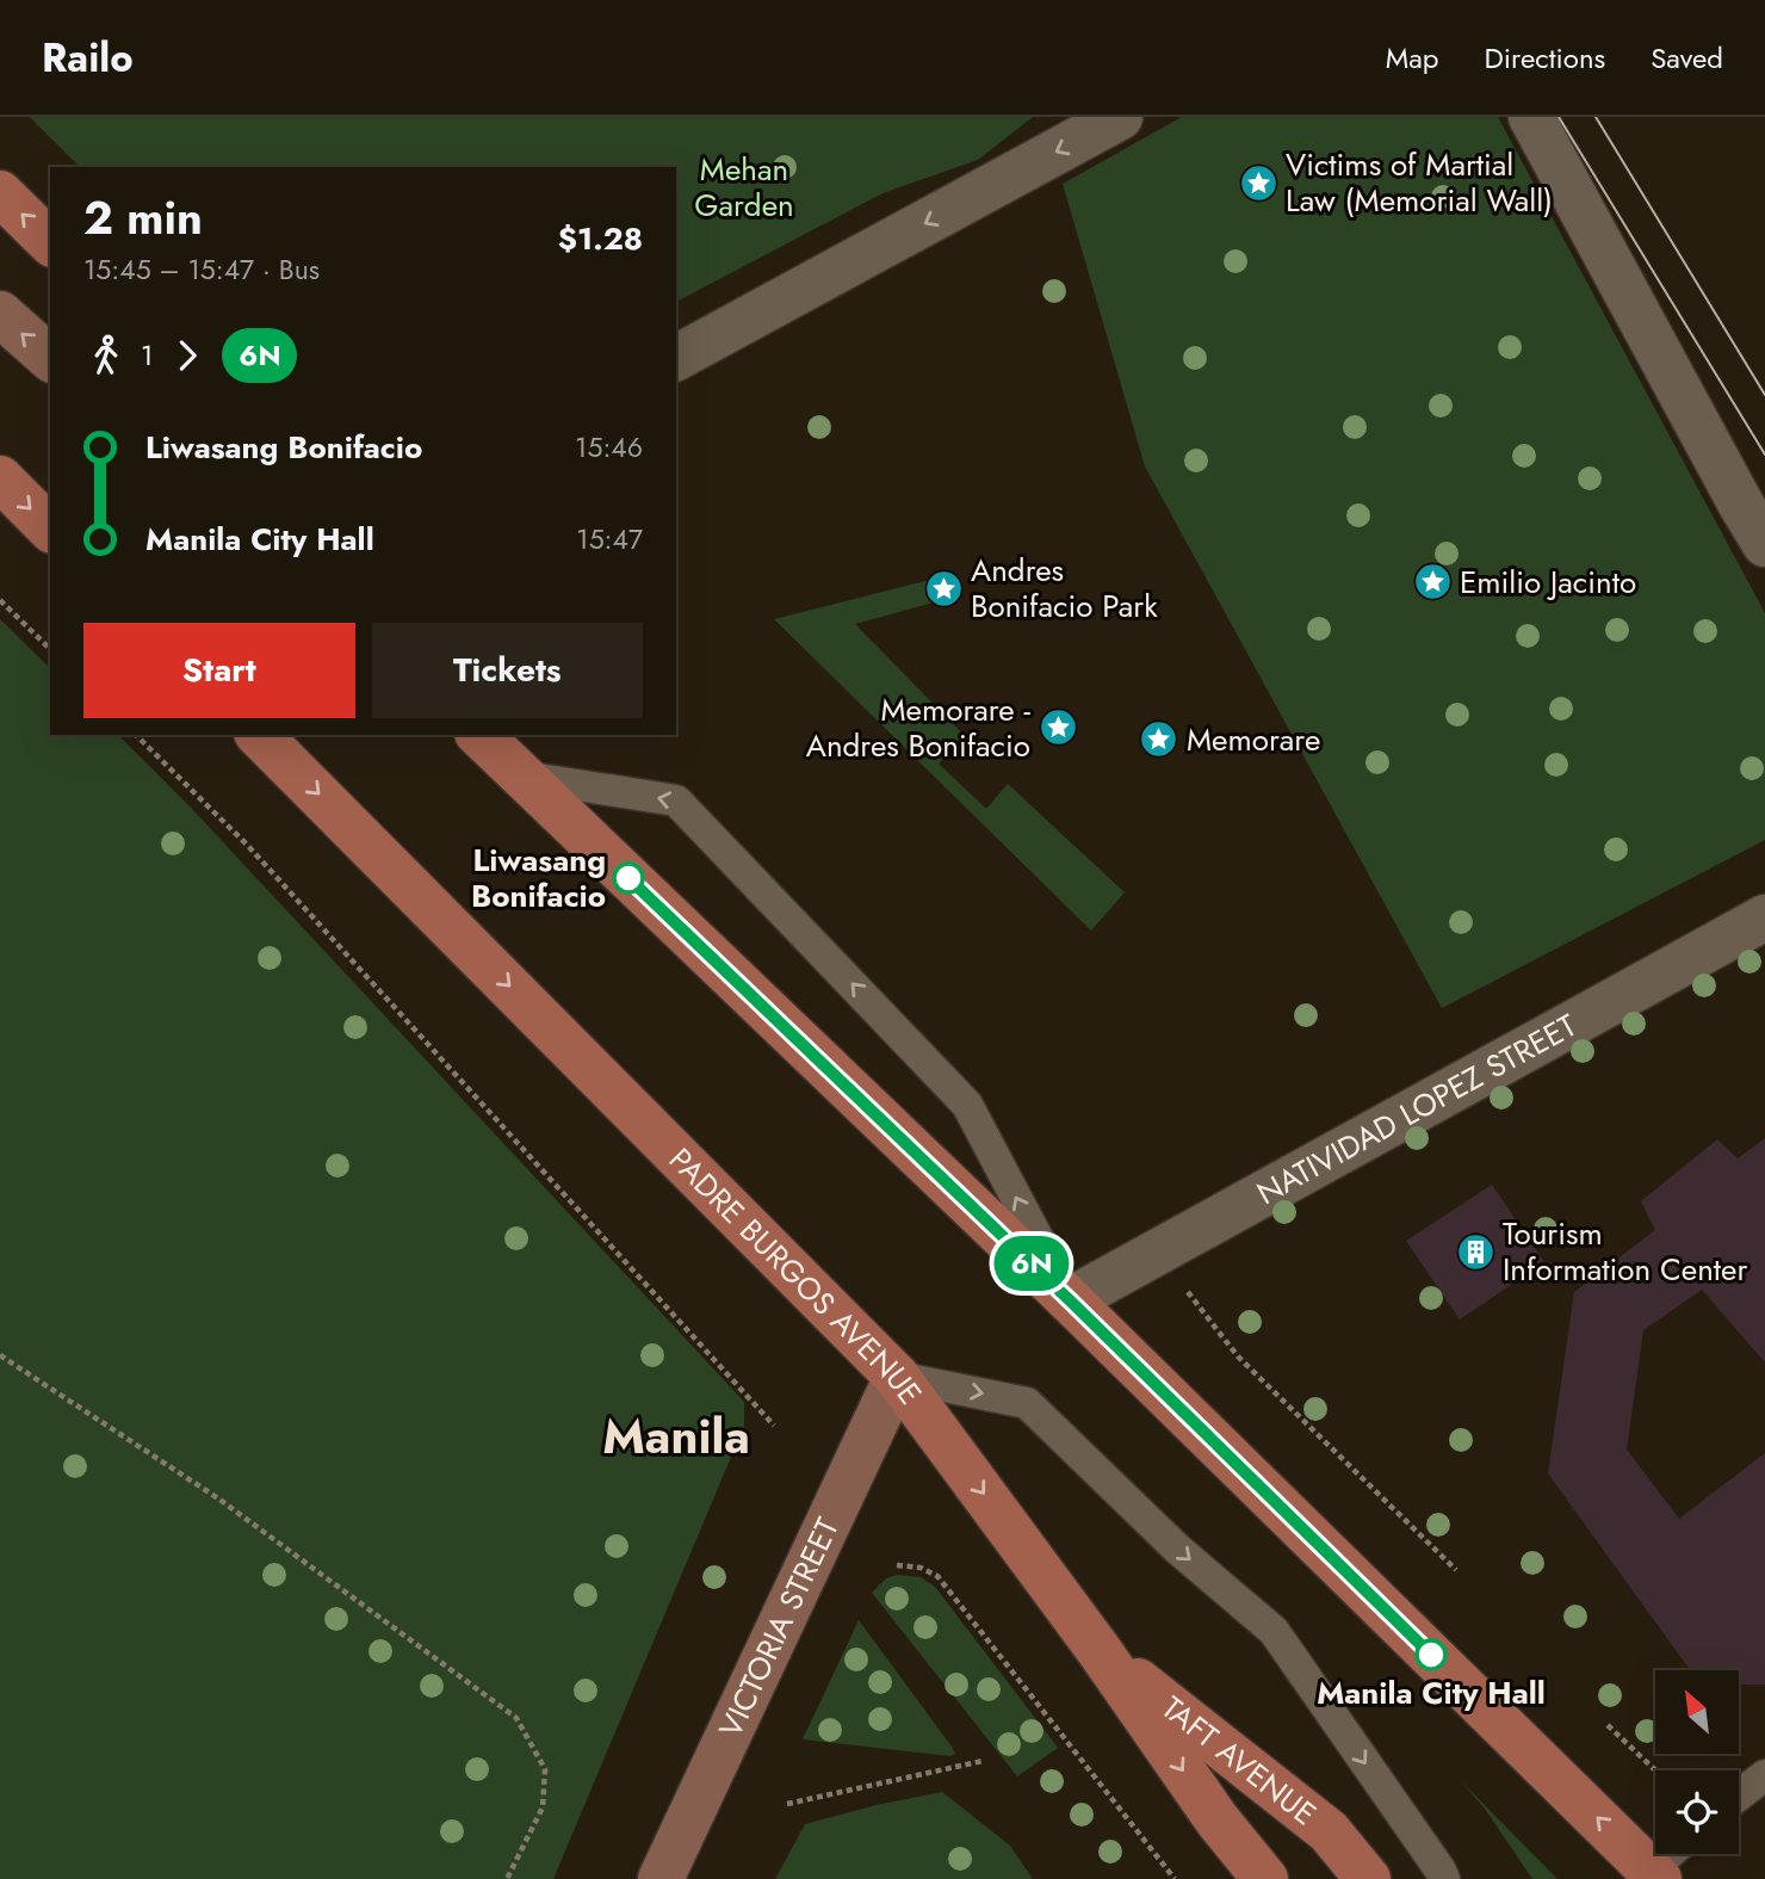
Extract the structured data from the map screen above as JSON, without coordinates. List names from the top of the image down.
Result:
{
  "streets": {
    "main road": ["PADRE BURGOS AVENUE", "TAFT AVENUE"],
    "street": ["NATIVIDAD LOPEZ STREET", "VICTORIA STREET"]
  },
  "crossings": [
    ["PADRE BURGOS AVENUE", "VICTORIA STREET"],
    ["PADRE BURGOS AVENUE", "TAFT AVENUE"]
  ],
  "districts": ["Manila"],
  "parks": ["Mehan Garden"],
  "places": {
    "place": [
      "Victims of Martial Law (Memorial Wall)",
      "Emilio Jacinto",
      "Andres Bonifacio Park",
      "Memorare - Andres Bonifacio",
      "Memorare"
    ],
    "other": ["Liwasang Bonifacio", "Manila City Hall"],
    "building": ["Tourism Information Center"]
  },
  "lines": ["bus line 6N"],
  "north": "top left",
  "page": {
    "header": "Railo",
    "nav": ["Map", "Directions", "Saved"],
    "on_map": "6N",
    "heading": ["2 min", "15:45 – 15:47 · Bus", "$1.28"],
    "legs": ["1", "6N"],
    "list": [
      {
        "name": "Liwasang Bonifacio",
        "value": "15:46"
      },
      {
        "name": "Manila City Hall",
        "value": "15:47"
      }
    ],
    "buttons": ["Start", "Tickets"]
  }
}
